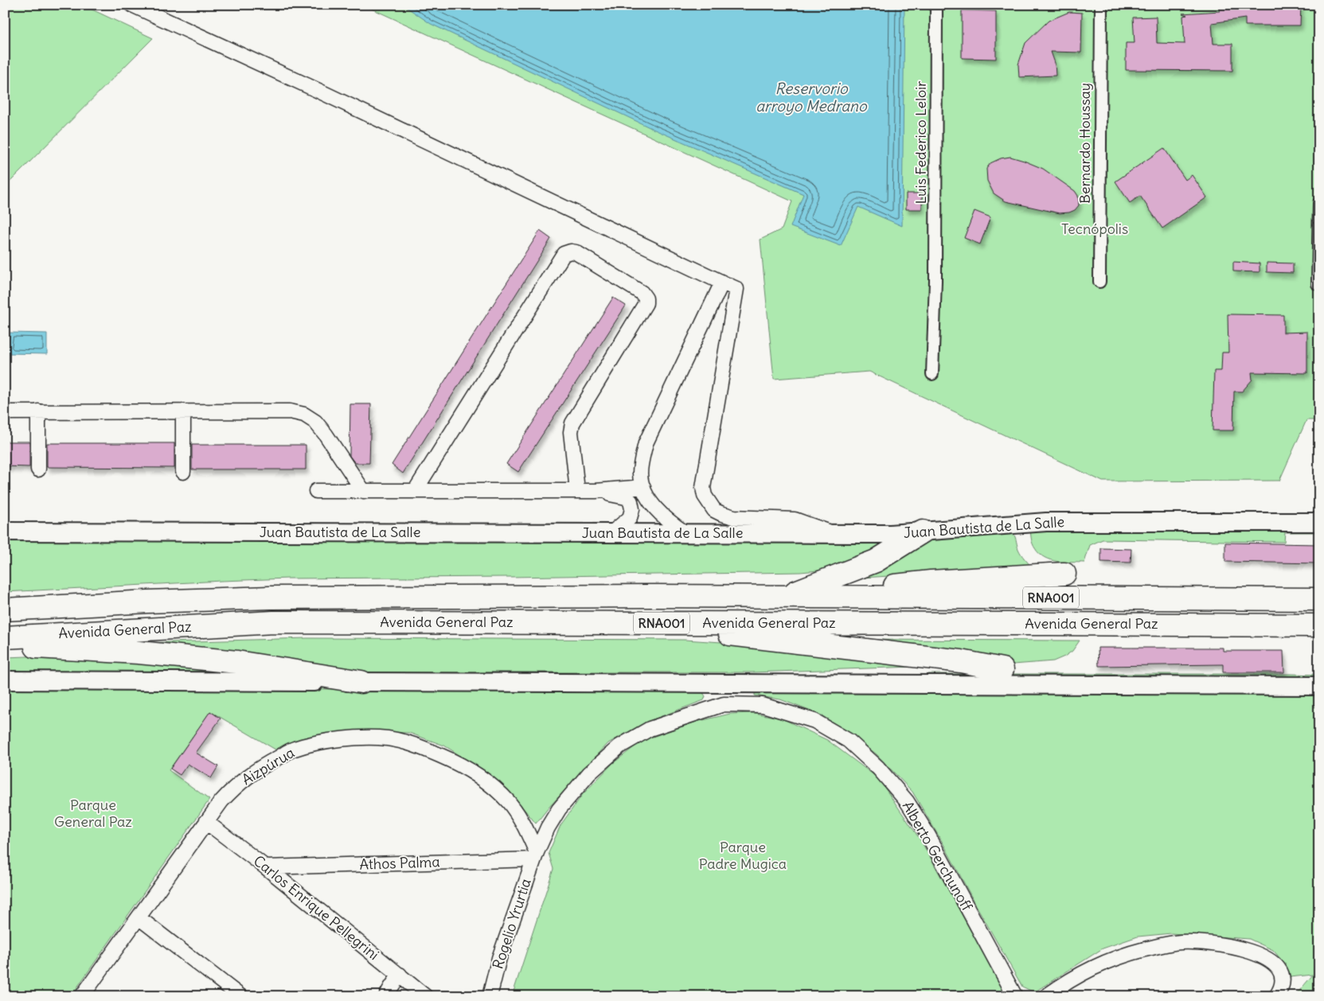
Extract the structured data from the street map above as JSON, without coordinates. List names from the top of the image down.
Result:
{
  "streets": {
    "highway": ["RNA001", "Avenida General Paz"],
    "street": [
      "Luis Federico Leloir",
      "Bernardo Houssay",
      "Juan Bautista de La Salle",
      "Aizpúrua",
      "Alberto Gerchunoff",
      "Athos Palma",
      "Carlos Enrique Pellegrini",
      "Rogelio Yrurtia"
    ]
  },
  "crossings": [
    ["Aizpúrua", "Alberto Gerchunoff"],
    ["Aizpúrua", "Athos Palma"],
    ["Aizpúrua", "Carlos Enrique Pellegrini"],
    ["Aizpúrua", "Rogelio Yrurtia"],
    ["Alberto Gerchunoff", "Athos Palma"],
    ["Alberto Gerchunoff", "Rogelio Yrurtia"],
    ["Athos Palma", "Carlos Enrique Pellegrini"],
    ["Athos Palma", "Rogelio Yrurtia"]
  ],
  "water": ["Reservorio arroyo Medrano"],
  "parks": ["Tecnópolis", "Parque General Paz", "Parque Padre Mugica"]
}
